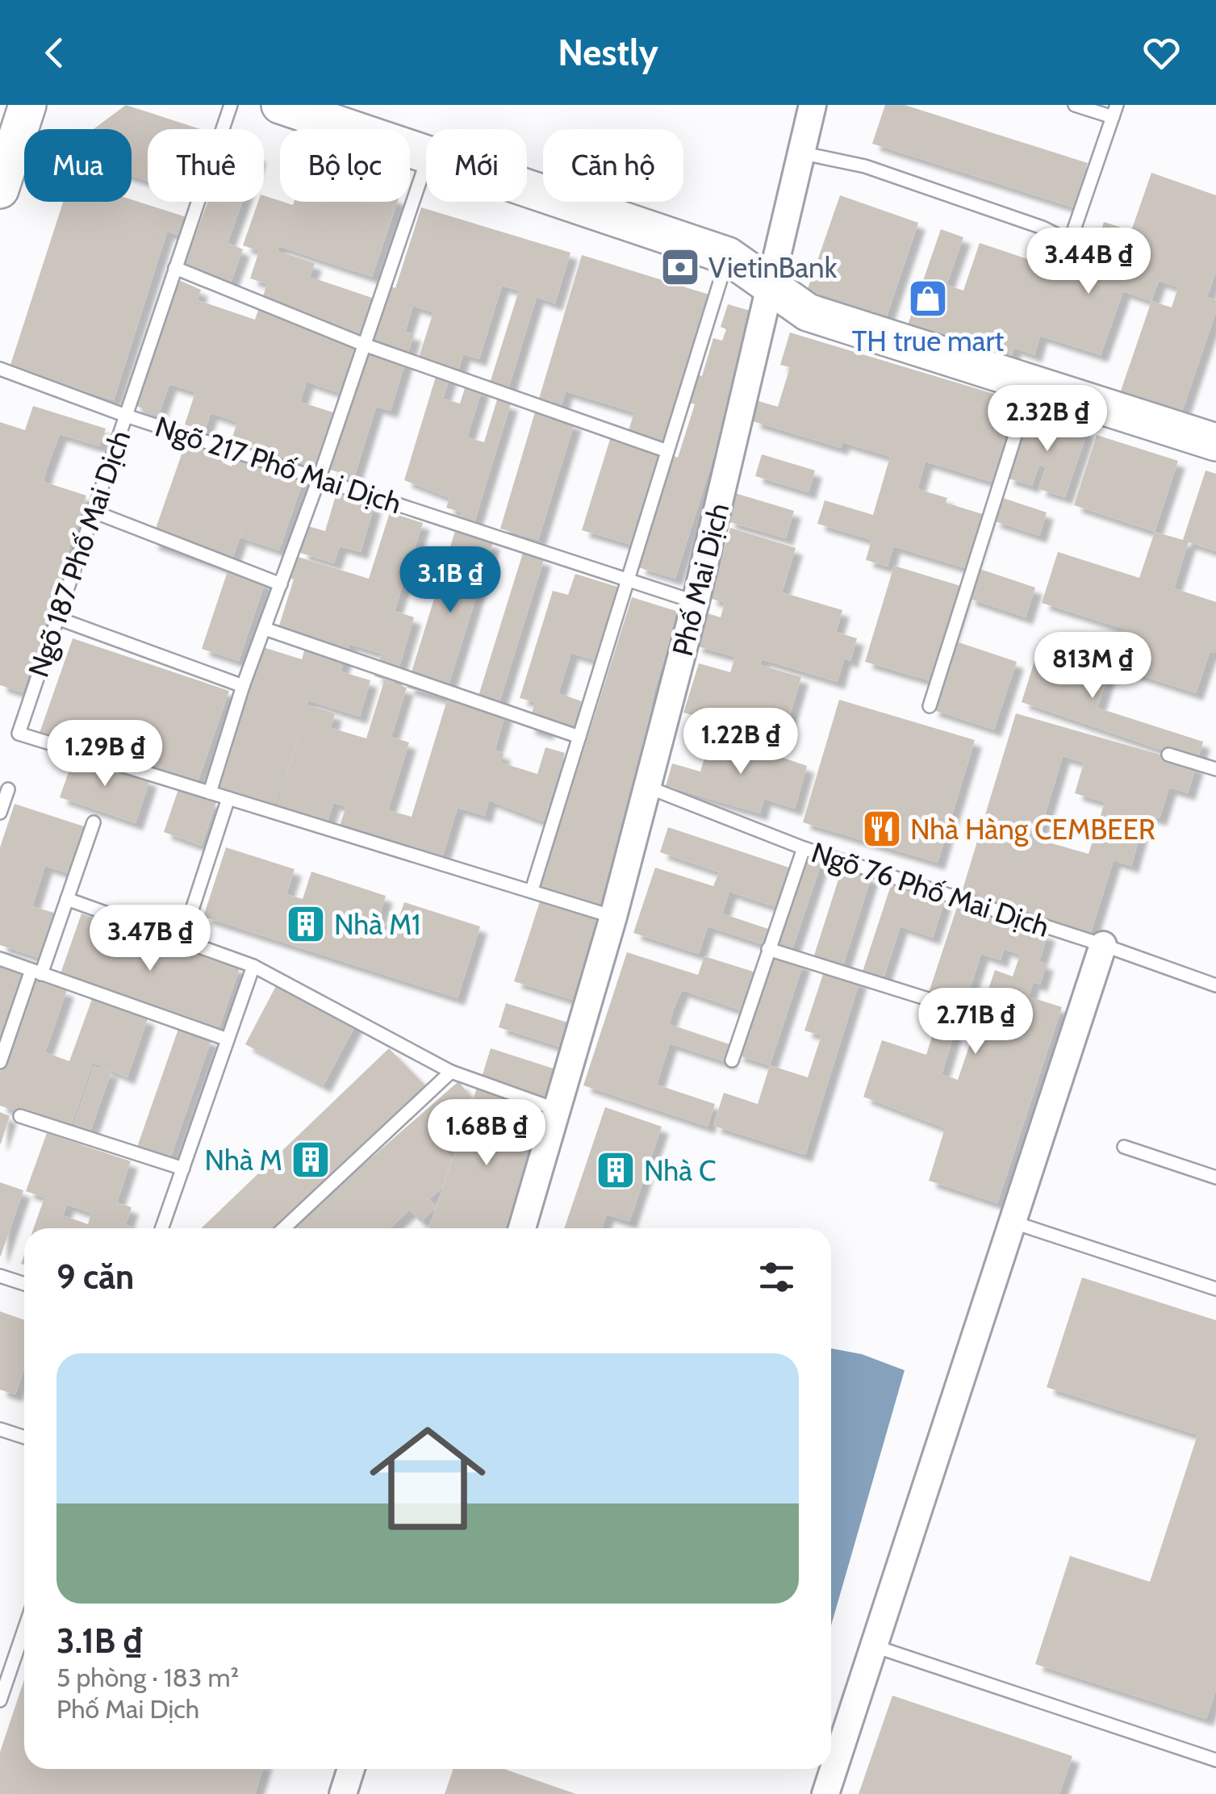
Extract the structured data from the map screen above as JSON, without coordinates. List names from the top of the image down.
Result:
{
  "streets": {
    "street": ["Phố Mai Dịch"],
    "lane": ["Ngõ 217 Phố Mai Dịch", "Ngõ 187 Phố Mai Dịch", "Ngõ 76 Phố Mai Dịch"]
  },
  "crossings": [
    ["Ngõ 217 Phố Mai Dịch", "Ngõ 187 Phố Mai Dịch"],
    ["Ngõ 217 Phố Mai Dịch", "Phố Mai Dịch"],
    ["Ngõ 187 Phố Mai Dịch", "Phố Mai Dịch"],
    ["Phố Mai Dịch", "Ngõ 76 Phố Mai Dịch"]
  ],
  "places": {
    "bank": ["VietinBank"],
    "shop": ["TH true mart"],
    "restaurant": ["Nhà Hàng CEMBEER"],
    "building": ["Nhà M1", "Nhà M", "Nhà C"]
  },
  "page": {
    "header": "Nestly",
    "chip": [
      "Mua",
      "Thuê",
      "Bộ lọc",
      "Mới",
      "Căn hộ"
    ],
    "price": [
      "3.44B ₫",
      "2.32B ₫",
      "3.1B ₫",
      "813M ₫",
      "1.22B ₫",
      "1.29B ₫",
      "3.47B ₫",
      "2.71B ₫",
      "1.68B ₫"
    ],
    "heading": "9 căn",
    "list": [
      {
        "name": "3.1B ₫",
        "note": "5 phòng · 183 m² · Phố Mai Dịch"
      }
    ]
  }
}
